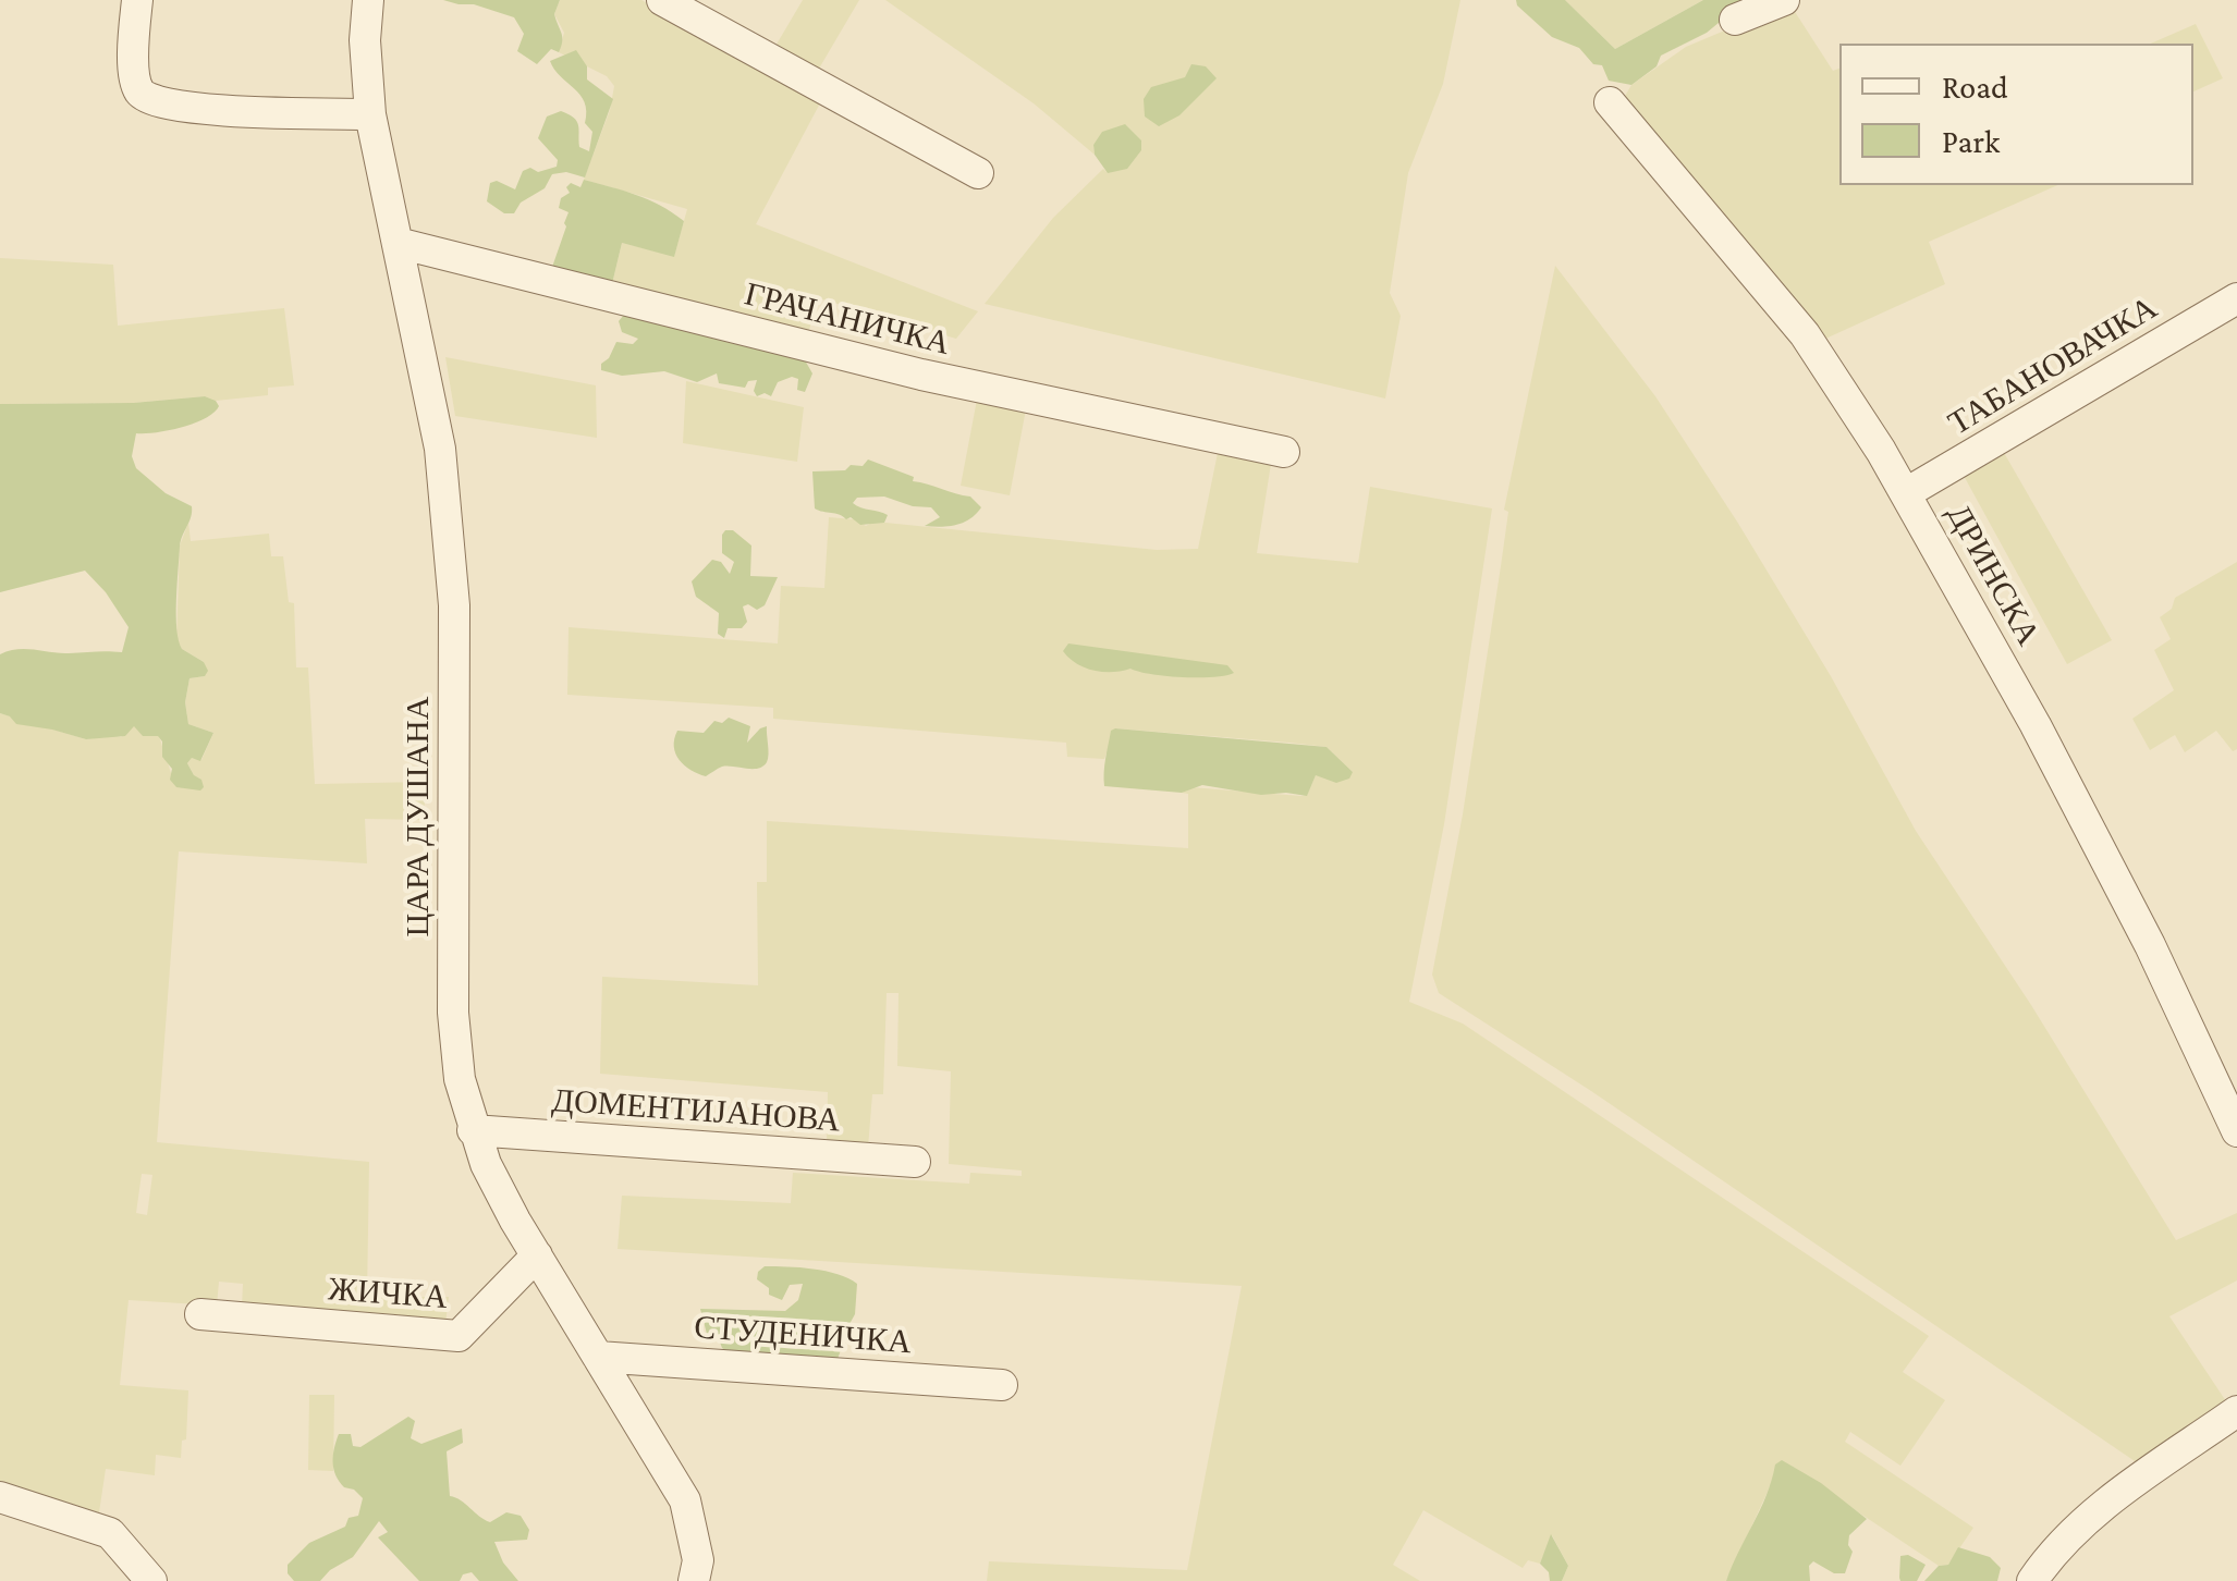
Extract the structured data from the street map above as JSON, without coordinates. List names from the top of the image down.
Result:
{
  "streets": {
    "street": [
      "ГРАЧАНИЧКА",
      "ТАБАНОВАЧКА",
      "ДРИНСКА",
      "ЦАРА ДУШАНА",
      "ДОМЕНТИЈАНОВА",
      "ЖИЧКА",
      "СТУДЕНИЧКА"
    ]
  },
  "crossings": [
    ["ГРАЧАНИЧКА", "ЦАРА ДУШАНА"],
    ["ТАБАНОВАЧКА", "ДРИНСКА"],
    ["ЦАРА ДУШАНА", "ДОМЕНТИЈАНОВА"],
    ["ЦАРА ДУШАНА", "ЖИЧКА"],
    ["ЦАРА ДУШАНА", "СТУДЕНИЧКА"]
  ],
  "legend": ["Road", "Park"]
}
